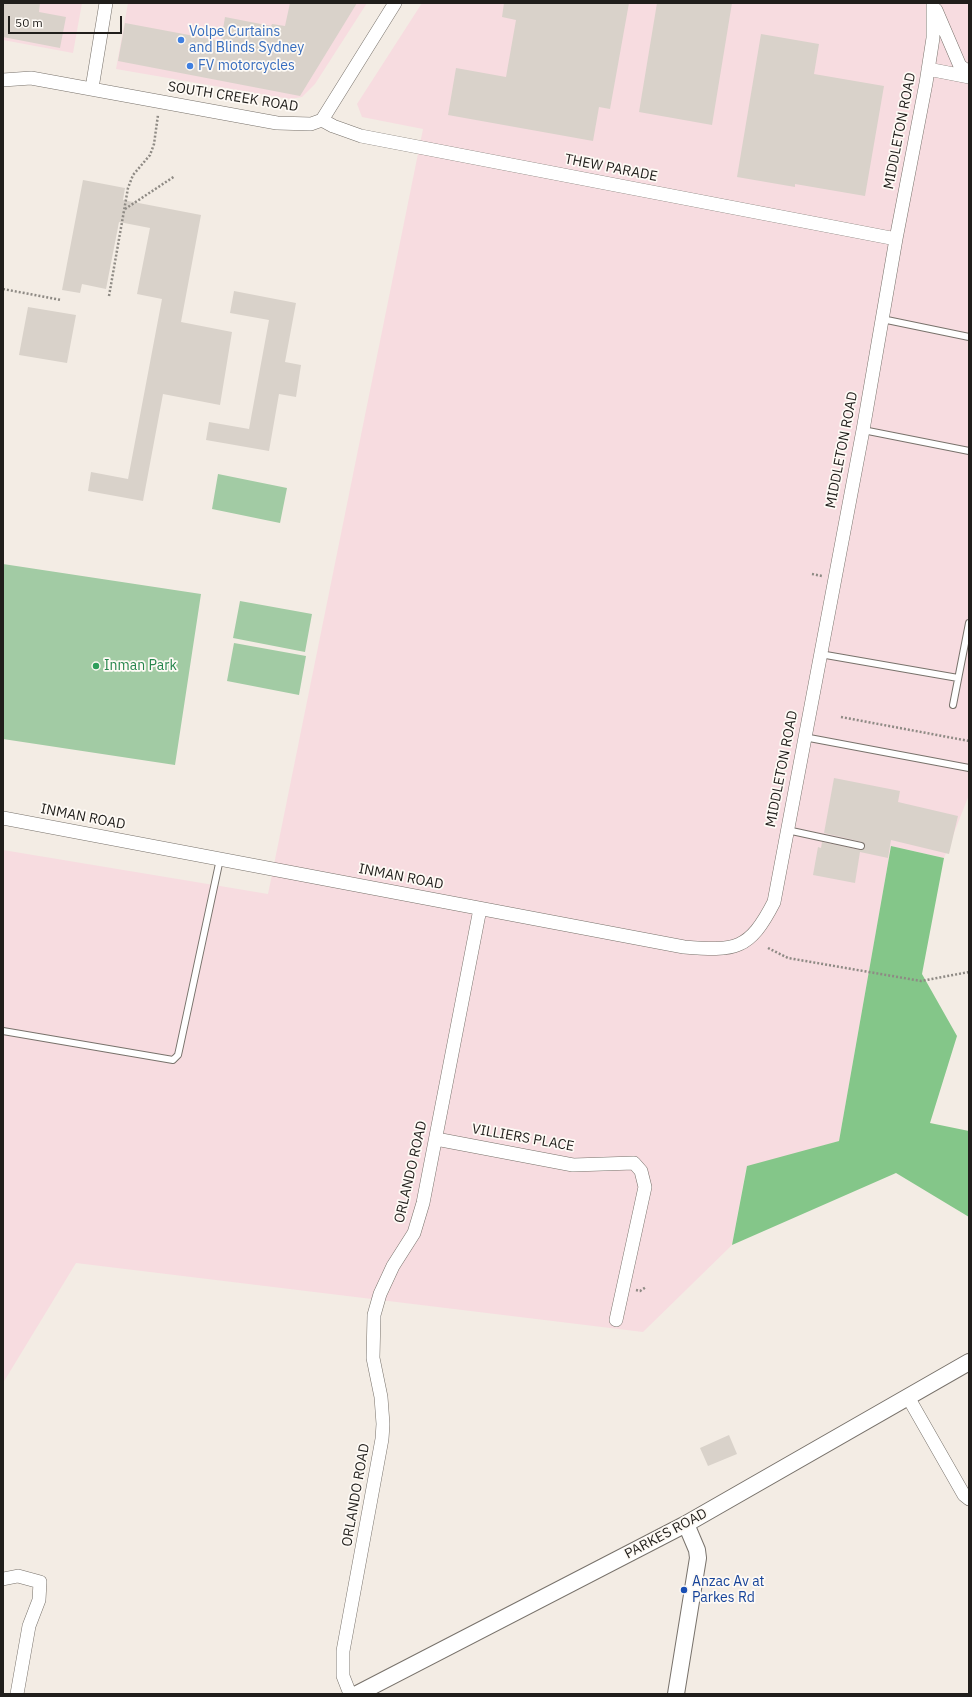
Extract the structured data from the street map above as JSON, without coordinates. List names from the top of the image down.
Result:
{
  "streets": {
    "street": [
      "SOUTH CREEK ROAD",
      "MIDDLETON ROAD",
      "THEW PARADE",
      "INMAN ROAD",
      "VILLIERS PLACE",
      "ORLANDO ROAD",
      "PARKES ROAD"
    ]
  },
  "crossings": [
    ["SOUTH CREEK ROAD", "THEW PARADE"],
    ["MIDDLETON ROAD", "THEW PARADE"],
    ["MIDDLETON ROAD", "INMAN ROAD"],
    ["INMAN ROAD", "ORLANDO ROAD"],
    ["VILLIERS PLACE", "ORLANDO ROAD"]
  ],
  "places": [
    "Volpe Curtains and Blinds Sydney",
    "FV motorcycles",
    "Inman Park",
    "Anzac Av at Parkes Rd"
  ],
  "scale_bar": "50 m"
}
